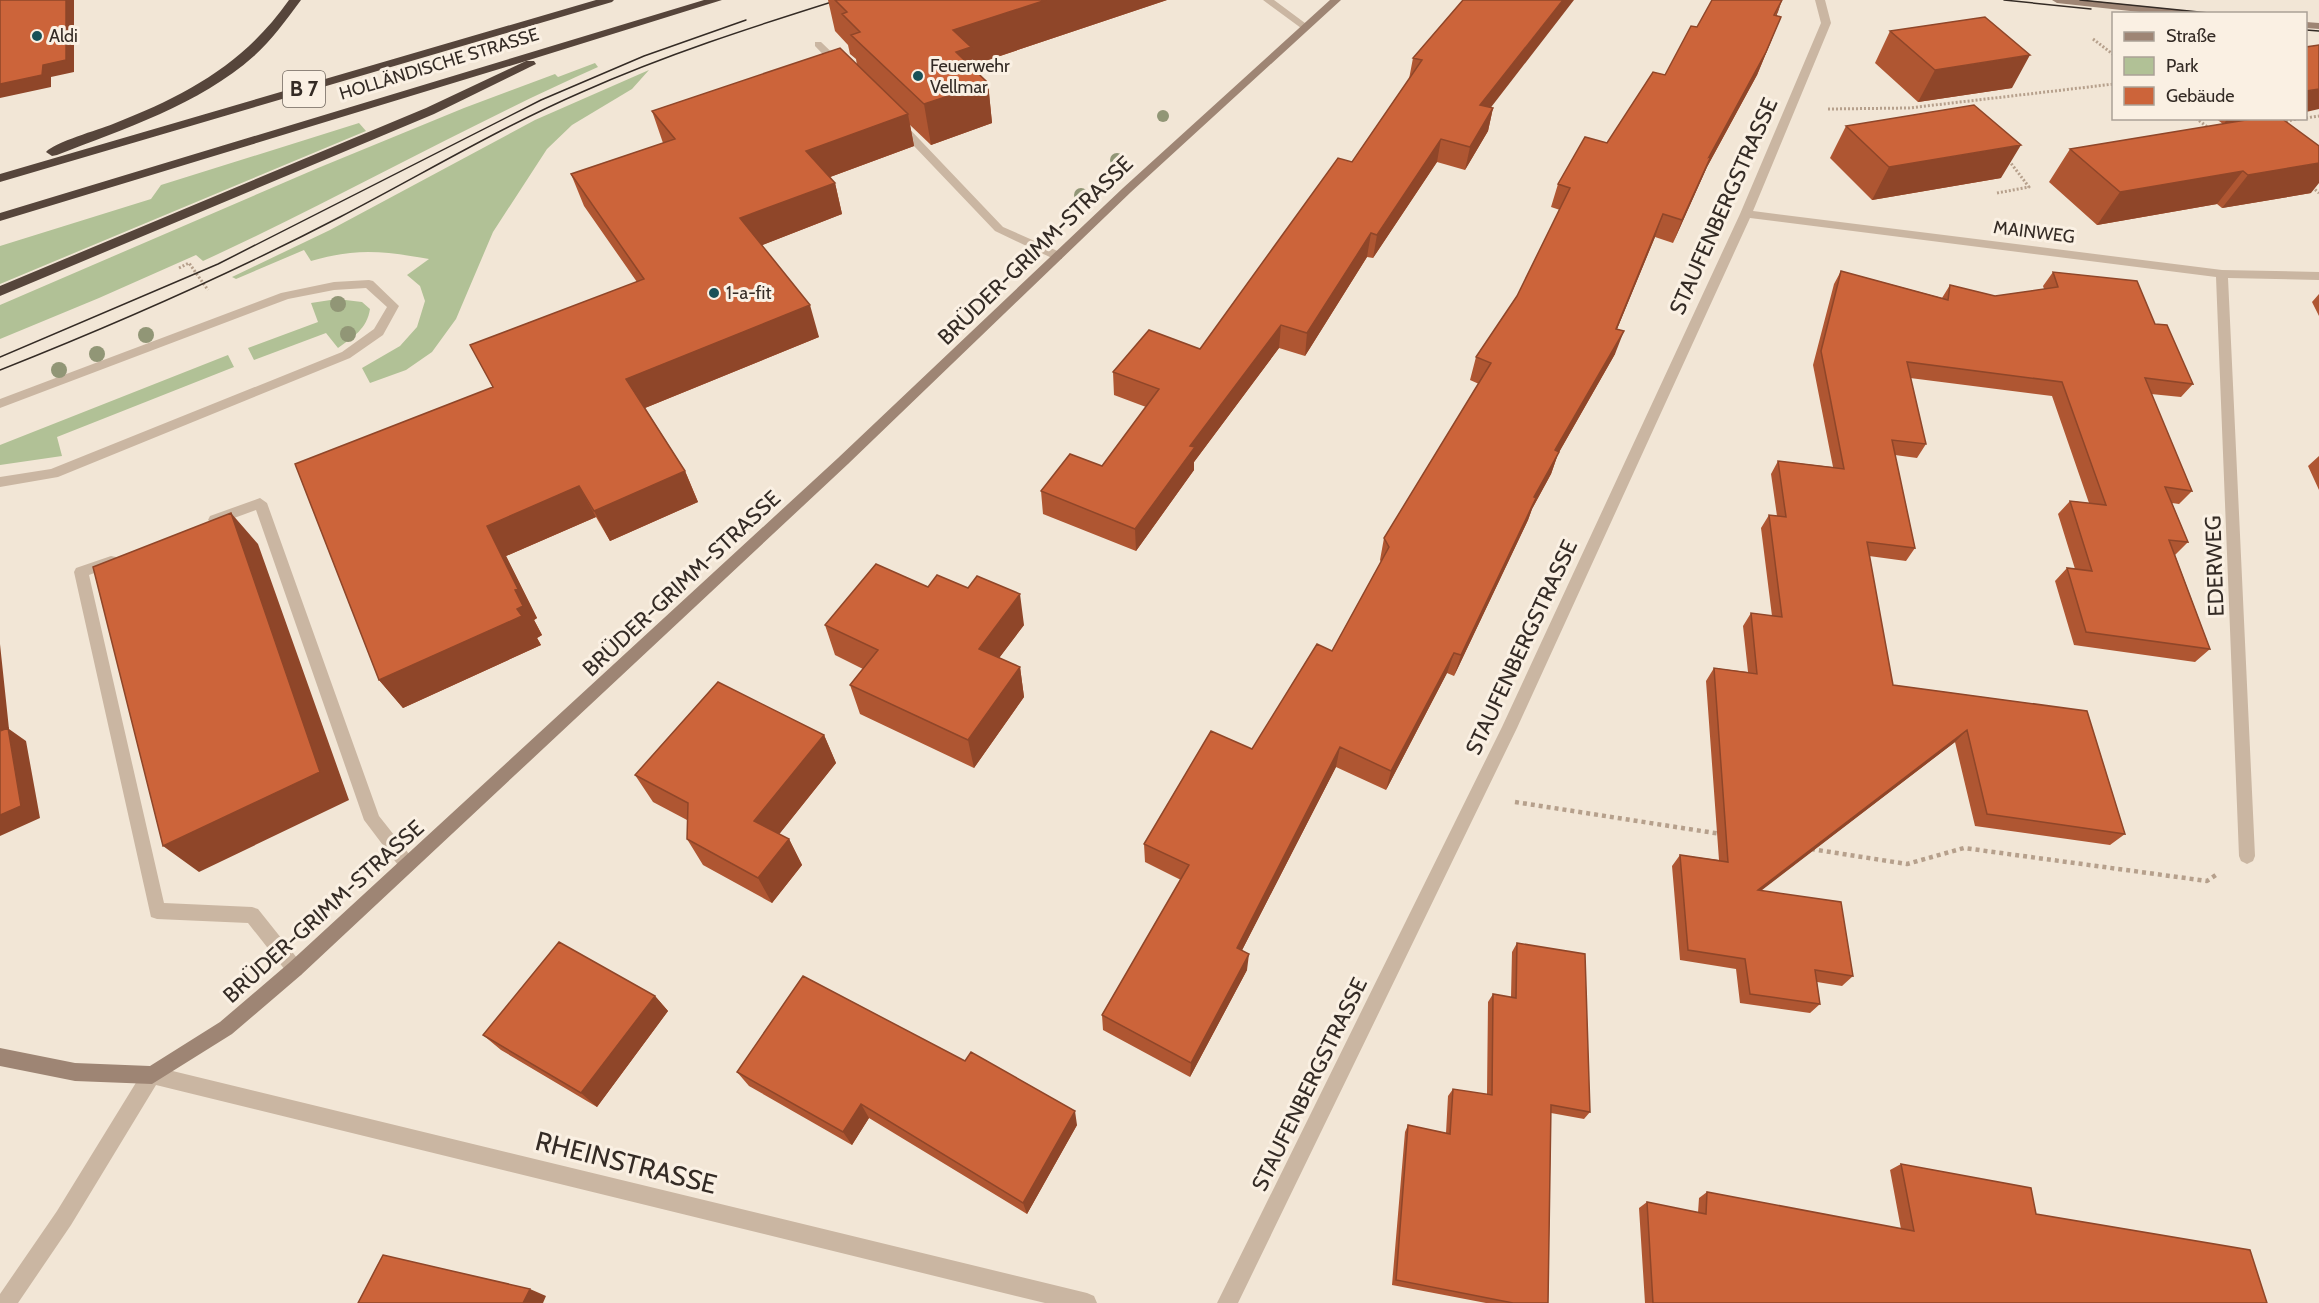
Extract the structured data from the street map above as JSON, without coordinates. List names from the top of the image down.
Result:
{
  "streets": {
    "highway": ["HOLLÄNDISCHE STRASSE", "B 7"],
    "street": [
      "STAUFENBERGSTRASSE",
      "MAINWEG",
      "BRÜDER-GRIMM-STRASSE",
      "EDERWEG",
      "RHEINSTRASSE"
    ]
  },
  "crossings": [
    ["STAUFENBERGSTRASSE", "MAINWEG"],
    ["MAINWEG", "EDERWEG"],
    ["BRÜDER-GRIMM-STRASSE", "RHEINSTRASSE"]
  ],
  "places": ["Aldi", "Feuerwehr Vellmar", "1-a-fit"],
  "legend": ["Straße", "Park", "Gebäude"]
}
